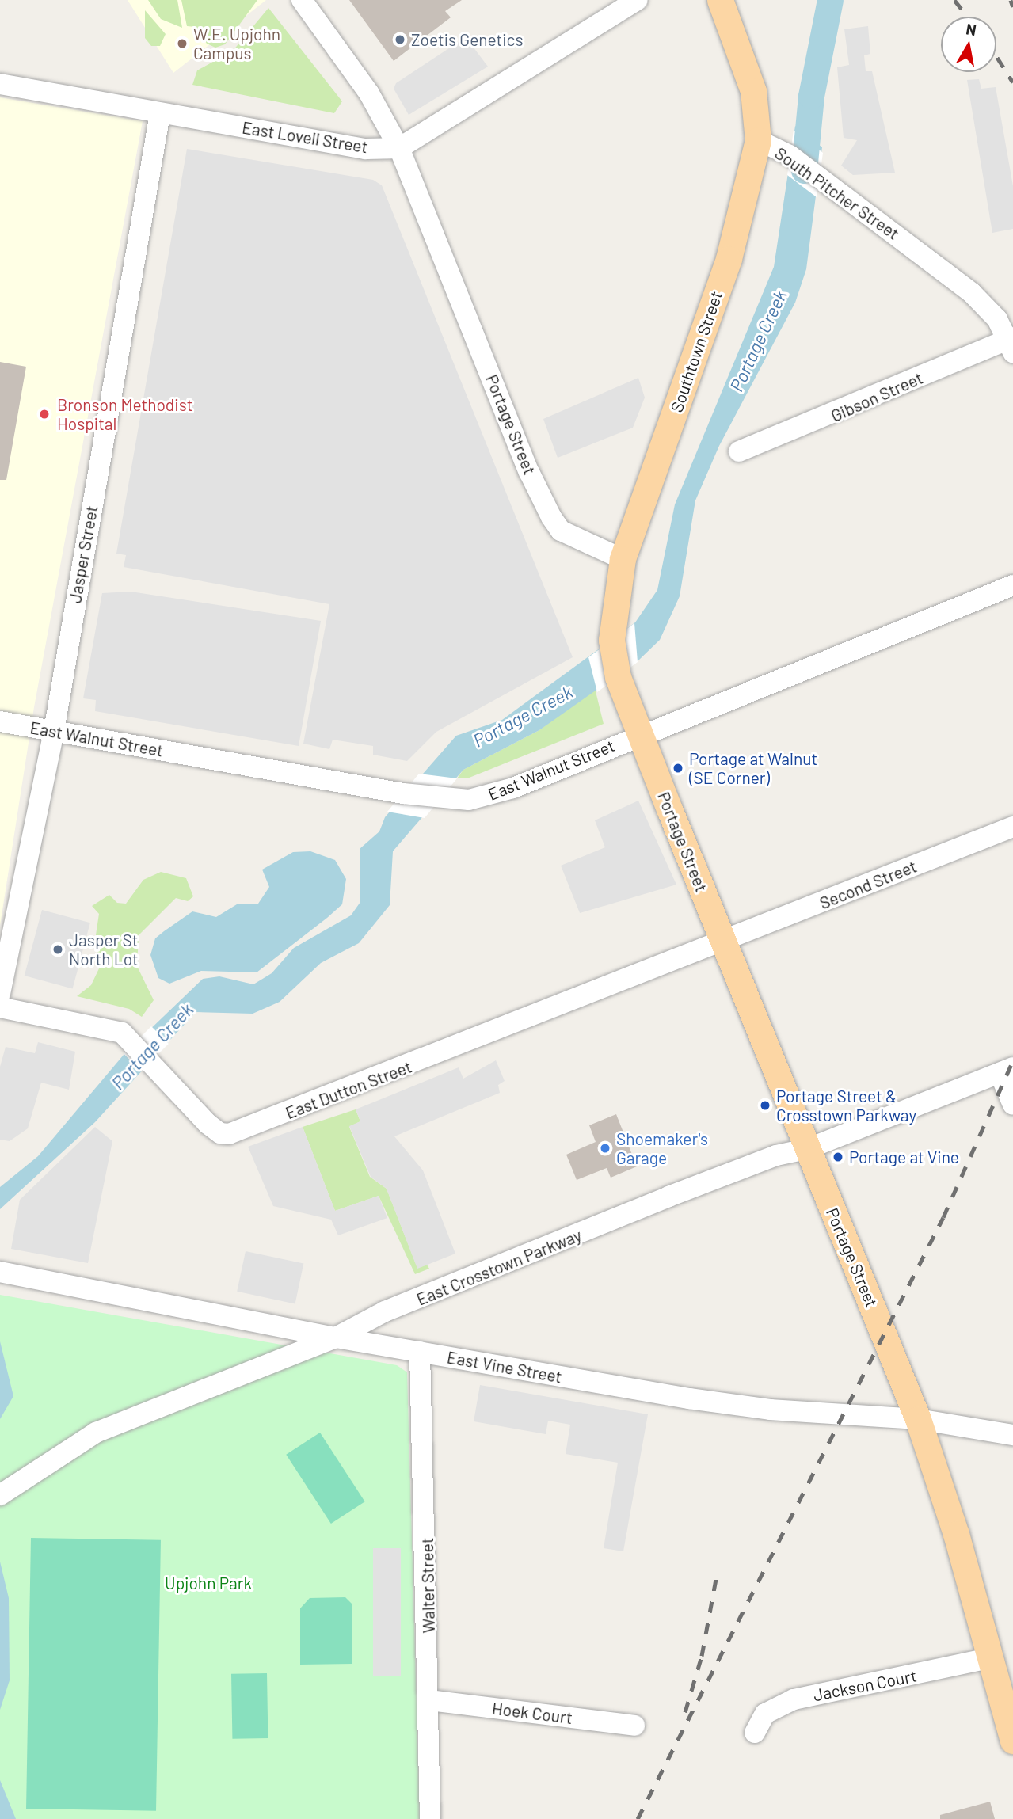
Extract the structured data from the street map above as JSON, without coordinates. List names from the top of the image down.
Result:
{
  "streets": {
    "main road": ["South Pitcher Street", "Southtown Street", "Portage Street"],
    "street": [
      "East Lovell Street",
      "Gibson Street",
      "Jasper Street",
      "East Walnut Street",
      "Second Street",
      "East Dutton Street",
      "East Crosstown Parkway",
      "East Vine Street",
      "Walter Street",
      "Jackson Court",
      "Hoek Court"
    ]
  },
  "crossings": [
    ["East Lovell Street", "Portage Street"],
    ["East Lovell Street", "Jasper Street"],
    ["South Pitcher Street", "Southtown Street"],
    ["South Pitcher Street", "Gibson Street"],
    ["Southtown Street", "Portage Street"],
    ["Portage Street", "East Walnut Street"],
    ["Portage Street", "Second Street"],
    ["Portage Street", "East Dutton Street"],
    ["Portage Street", "East Crosstown Parkway"],
    ["Portage Street", "East Vine Street"],
    ["Portage Street", "Jackson Court"],
    ["Jasper Street", "East Walnut Street"],
    ["Second Street", "East Dutton Street"],
    ["East Crosstown Parkway", "East Vine Street"],
    ["East Vine Street", "Walter Street"],
    ["Walter Street", "Hoek Court"]
  ],
  "water": ["Portage Creek"],
  "parks": ["Upjohn Park"],
  "places": [
    "Zoetis Genetics",
    "W.E. Upjohn Campus",
    "Bronson Methodist Hospital",
    "Portage at Walnut (SE Corner)",
    "Jasper St North Lot",
    "Portage Street & Crosstown Parkway",
    "Shoemaker's Garage",
    "Portage at Vine"
  ],
  "north": "top"
}
